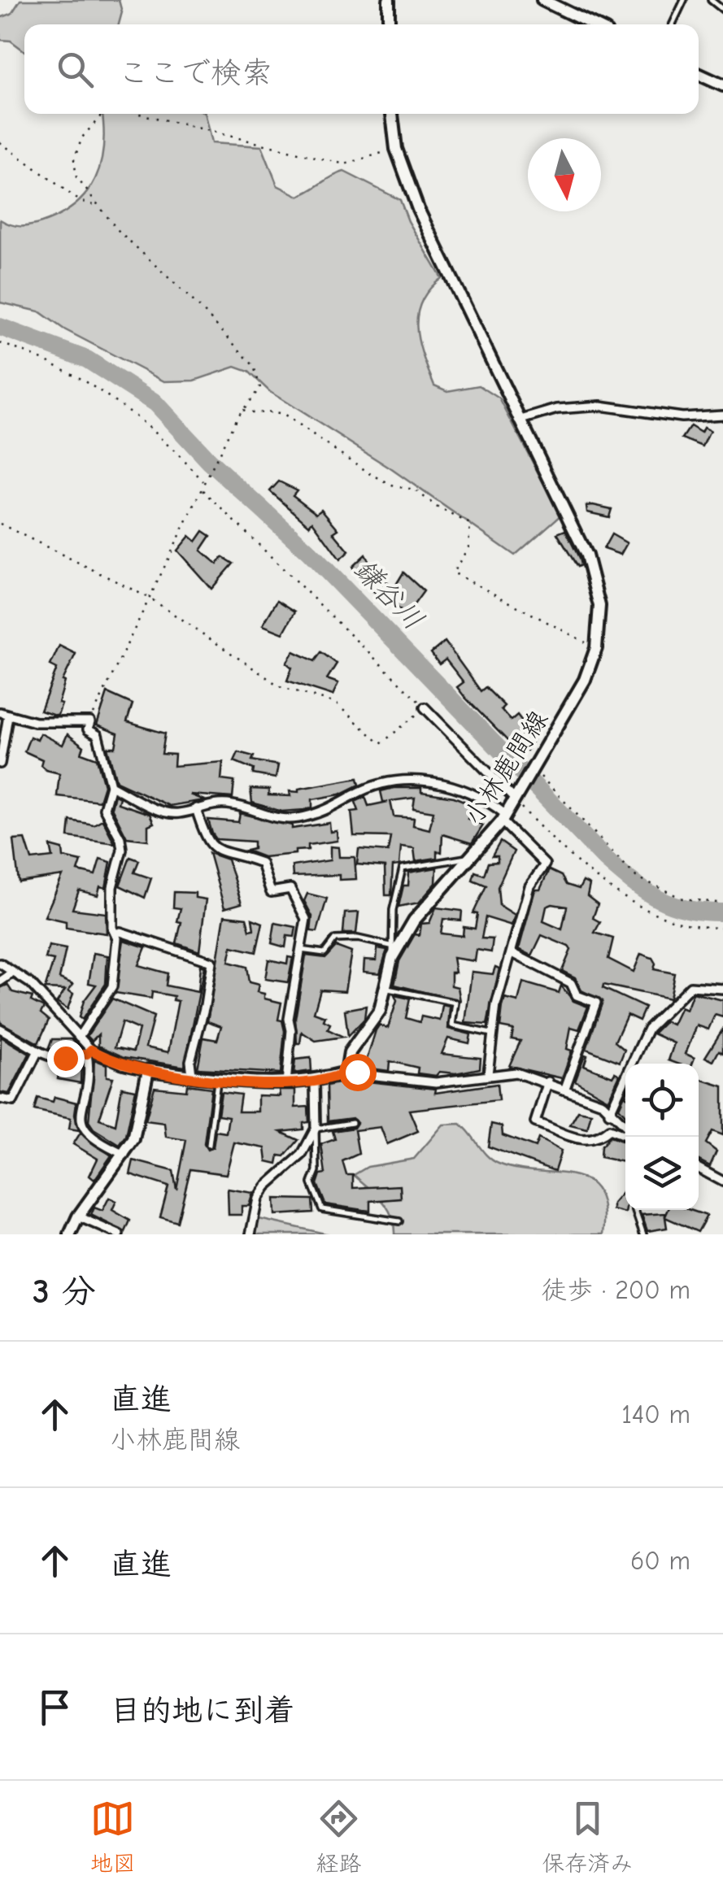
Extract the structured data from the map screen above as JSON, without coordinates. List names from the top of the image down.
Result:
{
  "streets": {
    "main road": ["小林鹿間線"]
  },
  "water": ["鎌谷川"],
  "north": "bottom",
  "page": {
    "search": "ここで検索",
    "heading": ["3 分", "徒歩 · 200 m"],
    "list": [
      ["直進", "小林鹿間線", "140 m"],
      ["直進", "60 m"],
      "目的地に到着"
    ],
    "nav": ["地図", "経路", "保存済み"]
  }
}
